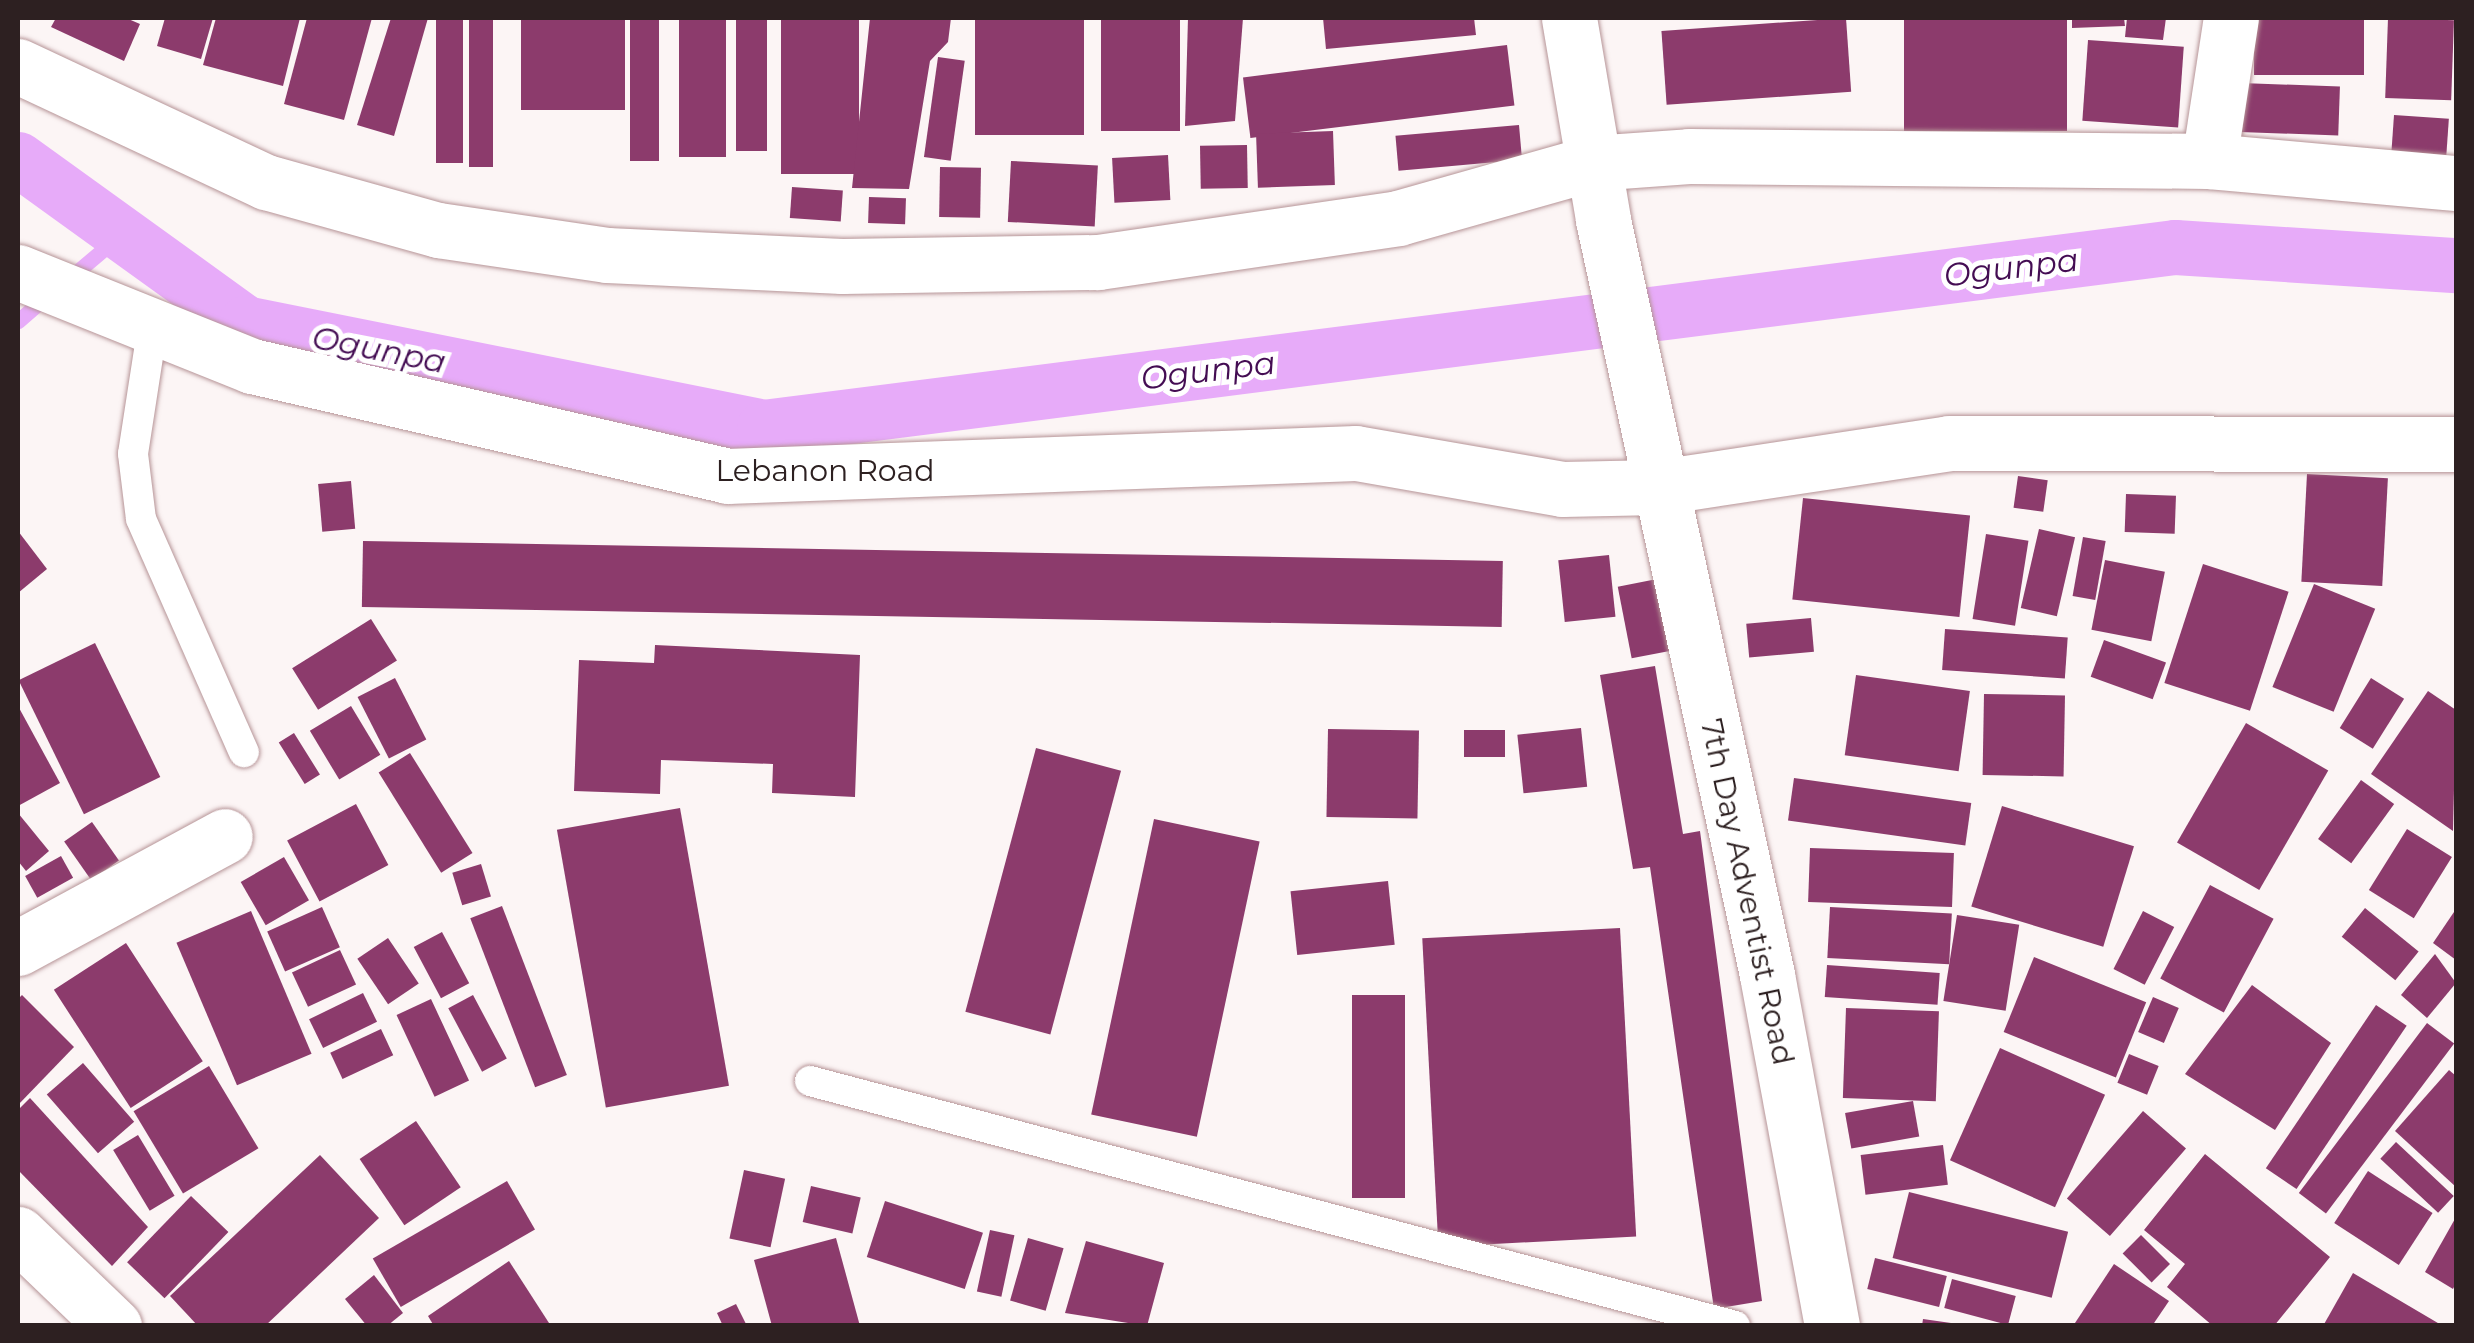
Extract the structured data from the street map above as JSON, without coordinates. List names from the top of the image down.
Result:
{
  "streets": {
    "street": ["Lebanon Road", "7th Day Adventist Road"]
  },
  "crossings": [
    ["Lebanon Road", "7th Day Adventist Road"]
  ],
  "water": ["Ogunpa"]
}
